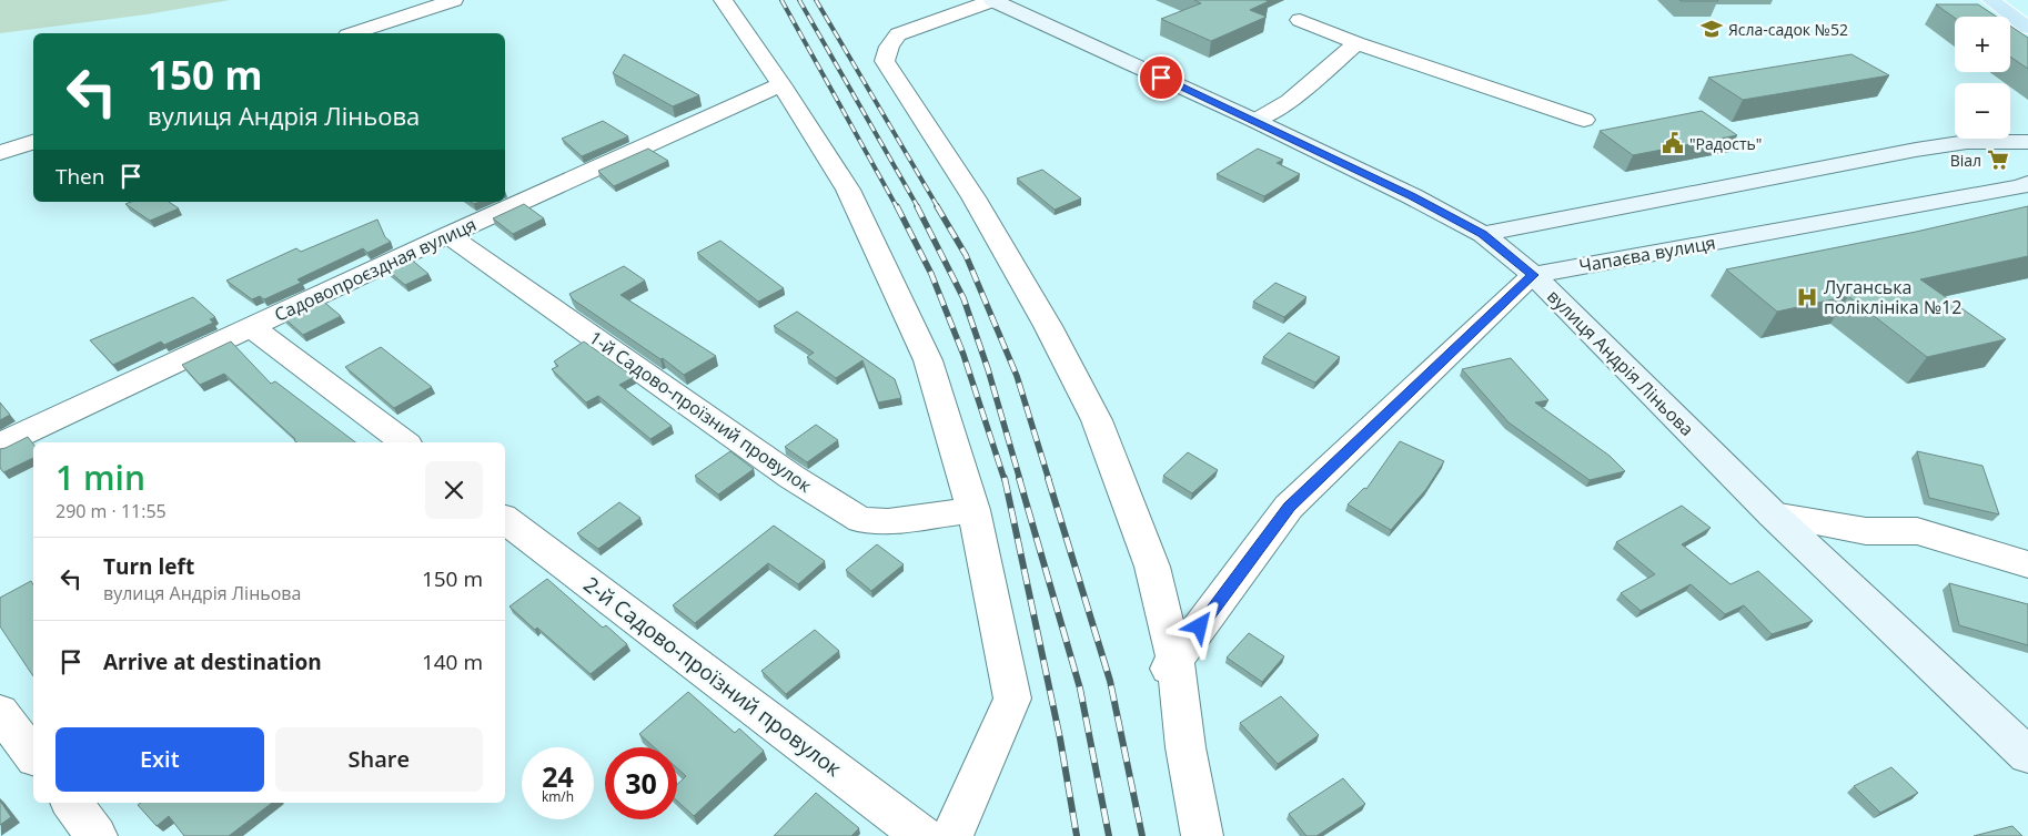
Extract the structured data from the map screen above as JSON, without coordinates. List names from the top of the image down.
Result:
{
  "streets": {
    "street": [
      "Чапаєва вулиця",
      "Садовопроєздная вулиця",
      "вулиця Андрія Ліньова",
      "1-й Садово-проїзний провулок",
      "2-й Садово-проїзний провулок"
    ]
  },
  "crossings": [
    ["Чапаєва вулиця", "вулиця Андрія Ліньова"],
    ["Садовопроєздная вулиця", "1-й Садово-проїзний провулок"]
  ],
  "places": {
    "school or university": ["Ясла-садок №52"],
    "public building": ["\"Радость\""],
    "supermarket": ["Віал"],
    "hospital": ["Луганська поліклініка №12"]
  },
  "page": {
    "map_buttons": ["+", "−"],
    "turn": ["150 m", "вулиця Андрія Ліньова"],
    "then": "Then",
    "heading": ["1 min", "290 m · 11:55"],
    "list": [
      {
        "name": "Turn left",
        "note": "вулиця Андрія Ліньова",
        "value": "150 m"
      },
      {
        "name": "Arrive at destination",
        "value": "140 m"
      }
    ],
    "buttons": ["Exit", "Share"],
    "speed": "24 km/h",
    "limit": "30"
  }
}
